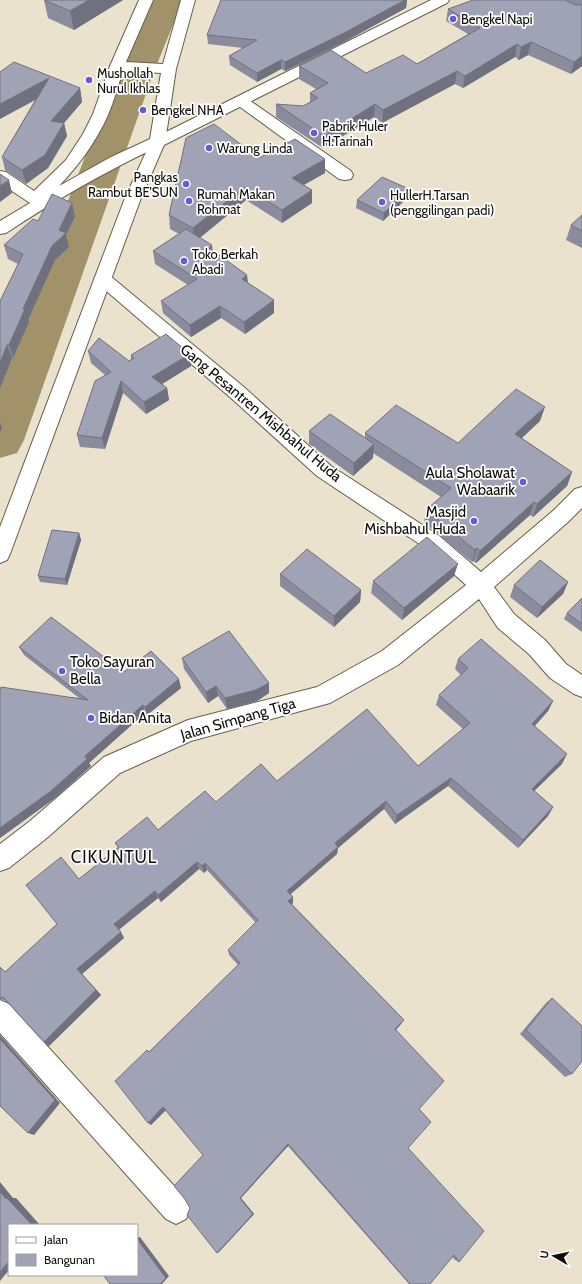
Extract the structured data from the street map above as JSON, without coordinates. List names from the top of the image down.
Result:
{
  "streets": {
    "street": ["Gang Pesantren Mishbahul Huda", "Jalan Simpang Tiga"]
  },
  "crossings": [
    ["Gang Pesantren Mishbahul Huda", "Jalan Simpang Tiga"]
  ],
  "districts": ["CIKUNTUL"],
  "places": [
    "Bengkel Napi",
    "Mushollah Nurul Ikhlas",
    "Bengkel NHA",
    "Pabrik Huler H.Tarinah",
    "Warung Linda",
    "Pangkas Rambut BE'SUN",
    "Rumah Makan Rohmat",
    "HullerH.Tarsan (penggilingan padi)",
    "Toko Berkah Abadi",
    "Aula Sholawat Wabaarik",
    "Masjid Mishbahul Huda",
    "Toko Sayuran Bella",
    "Bidan Anita"
  ],
  "legend": ["Jalan", "Bangunan"],
  "north": "left"
}
